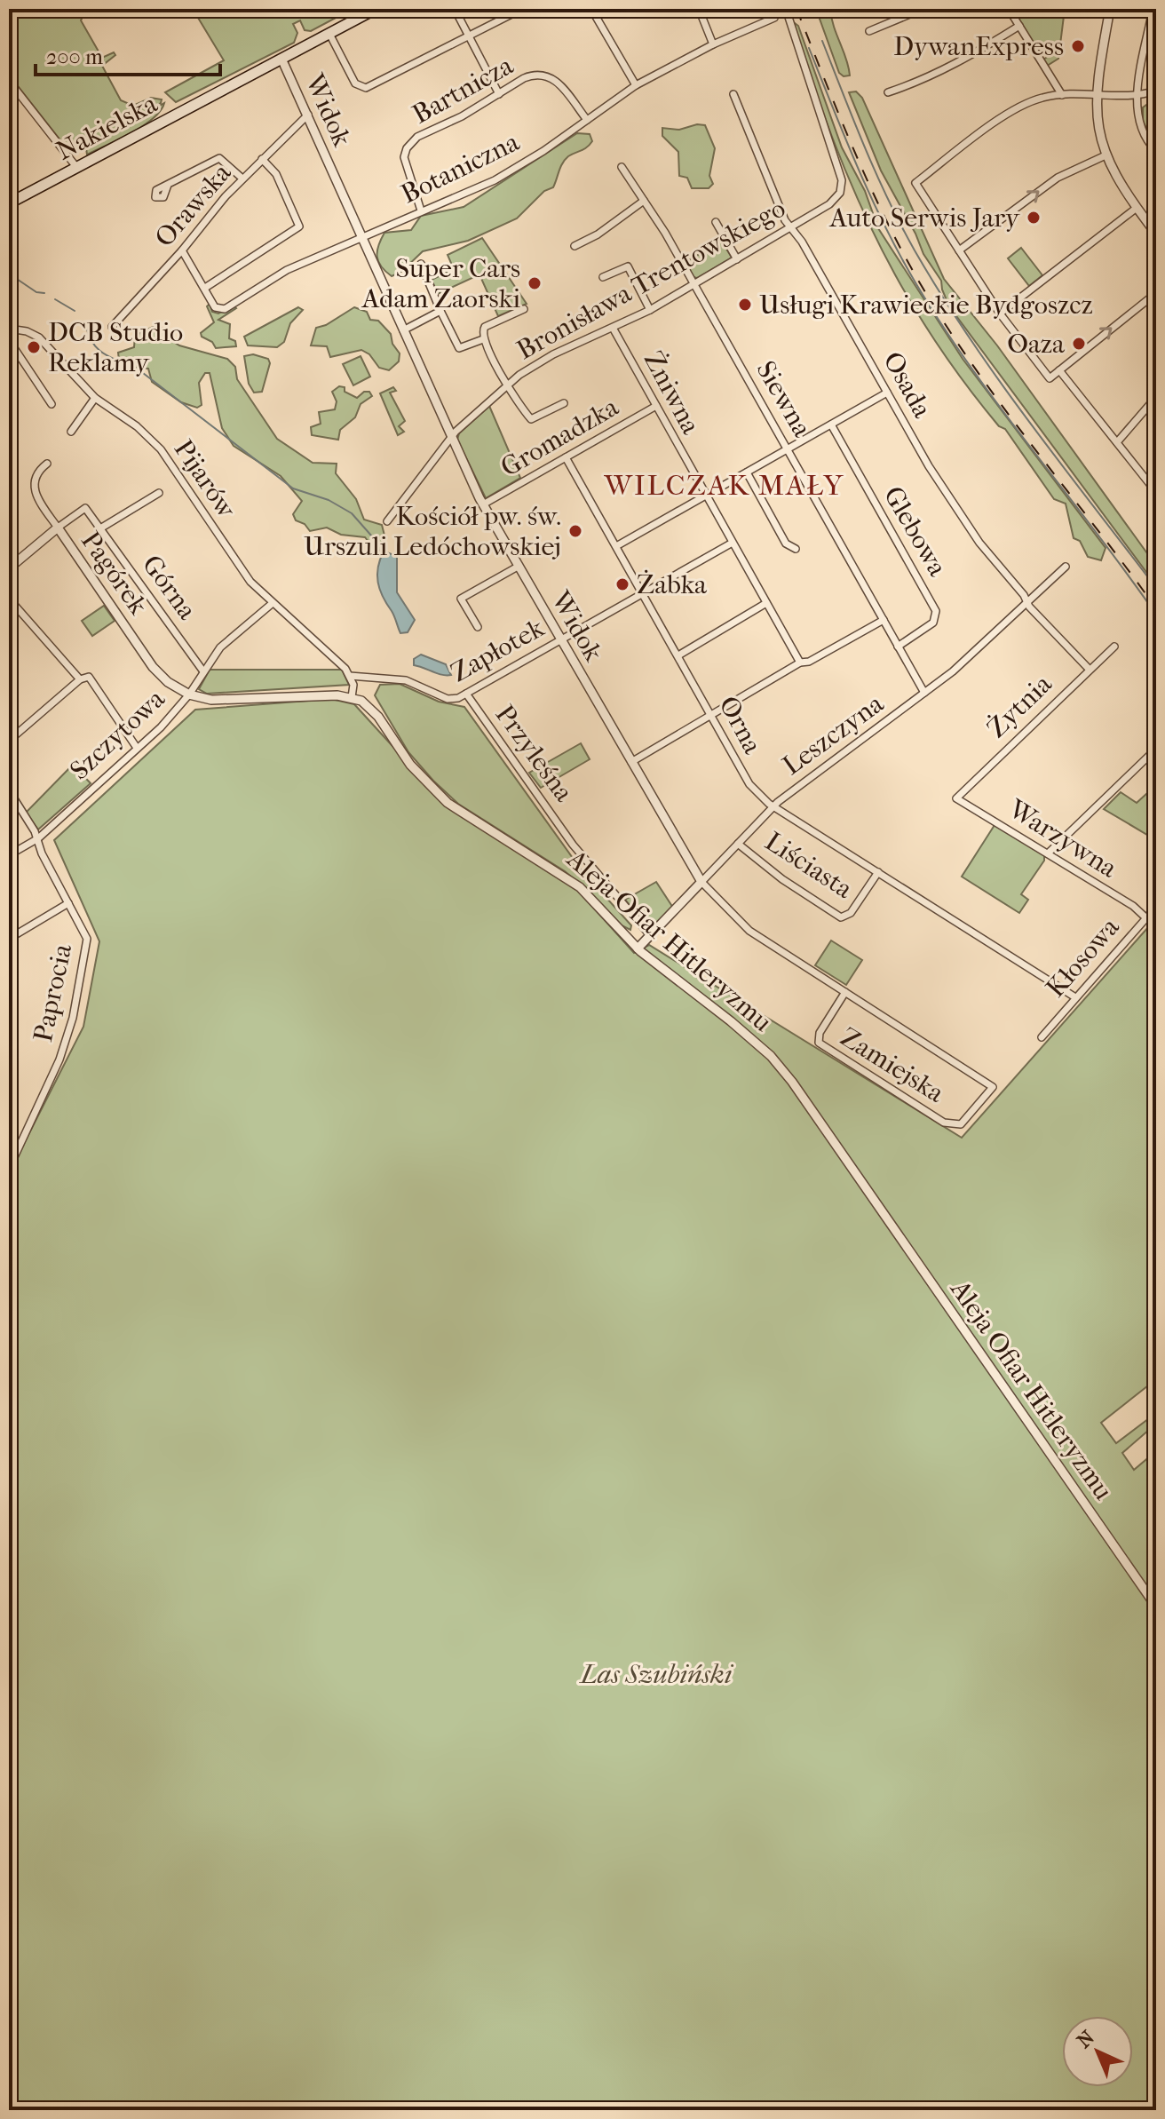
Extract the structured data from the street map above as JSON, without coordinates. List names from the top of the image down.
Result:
{
  "streets": {
    "main road": ["Nakielska"],
    "street": [
      "Bartnicza",
      "Widok",
      "Botaniczna",
      "Orawska",
      "Bronisława Trentowskiego",
      "Osada",
      "Żniwna",
      "Siewna",
      "Gromadzka",
      "Pijarów",
      "Glebowa",
      "Pagórek",
      "Górna",
      "Zapłotek",
      "Żytnia",
      "Orna",
      "Szczytowa",
      "Leszczyna",
      "Przyleśna",
      "Warzywna",
      "Liściasta",
      "Aleja Ofiar Hitleryzmu",
      "Kłosowa",
      "Paprocia",
      "Zamiejska"
    ]
  },
  "crossings": [
    ["Bartnicza", "Botaniczna"],
    ["Widok", "Nakielska"],
    ["Widok", "Botaniczna"],
    ["Widok", "Orawska"],
    ["Widok", "Bronisława Trentowskiego"],
    ["Widok", "Gromadzka"],
    ["Widok", "Zapłotek"],
    ["Widok", "Leszczyna"],
    ["Widok", "Zamiejska"],
    ["Botaniczna", "Orawska"],
    ["Bronisława Trentowskiego", "Osada"],
    ["Bronisława Trentowskiego", "Żniwna"],
    ["Bronisława Trentowskiego", "Siewna"],
    ["Osada", "Żytnia"],
    ["Osada", "Leszczyna"],
    ["Żniwna", "Gromadzka"],
    ["Żniwna", "Zapłotek"],
    ["Siewna", "Glebowa"],
    ["Siewna", "Leszczyna"],
    ["Gromadzka", "Orna"],
    ["Pijarów", "Zapłotek"],
    ["Pijarów", "Szczytowa"],
    ["Pagórek", "Górna"],
    ["Pagórek", "Szczytowa"],
    ["Górna", "Szczytowa"],
    ["Zapłotek", "Orna"],
    ["Zapłotek", "Przyleśna"],
    ["Żytnia", "Warzywna"],
    ["Orna", "Leszczyna"],
    ["Orna", "Liściasta"],
    ["Orna", "Kłosowa"],
    ["Szczytowa", "Paprocia"],
    ["Leszczyna", "Przyleśna"],
    ["Leszczyna", "Liściasta"],
    ["Leszczyna", "Aleja Ofiar Hitleryzmu"],
    ["Warzywna", "Kłosowa"]
  ],
  "districts": ["WILCZAK MAŁY"],
  "parks": ["Las Szubiński"],
  "places": [
    "DywanExpress",
    "Auto Serwis Jary",
    "Super Cars Adam Zaorski",
    "Usługi Krawieckie Bydgoszcz",
    "Oaza",
    "DCB Studio Reklamy",
    "Kościół pw. św. Urszuli Ledóchowskiej",
    "Żabka"
  ],
  "scale_bar": "200 m",
  "north": "top left"
}
